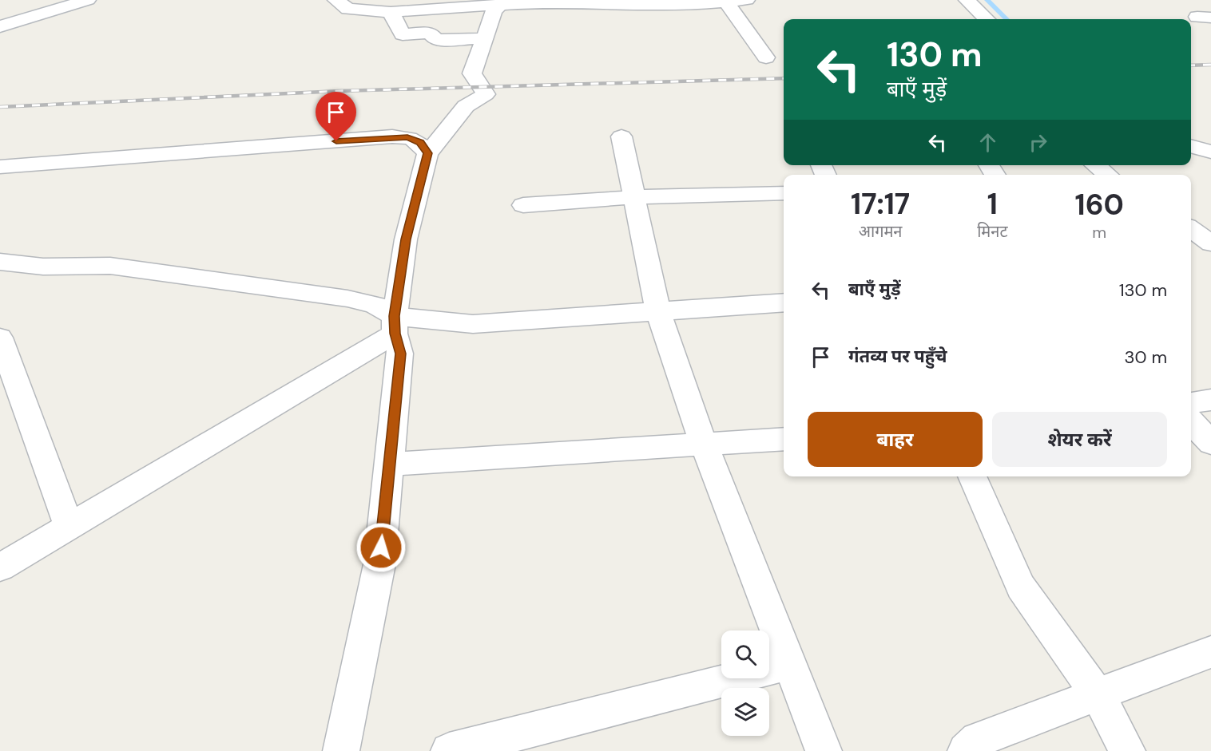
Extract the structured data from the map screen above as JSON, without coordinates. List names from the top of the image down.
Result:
{
  "page": {
    "turn": ["130 m", "बाएँ मुड़ें"],
    "eta": [
      "17:17",
      "आगमन",
      "1",
      "मिनट",
      "160",
      "m"
    ],
    "list": [
      {
        "name": "बाएँ मुड़ें",
        "value": "130 m"
      },
      {
        "name": "गंतव्य पर पहुँचे",
        "value": "30 m"
      }
    ],
    "buttons": ["बाहर", "शेयर करें"]
  }
}
